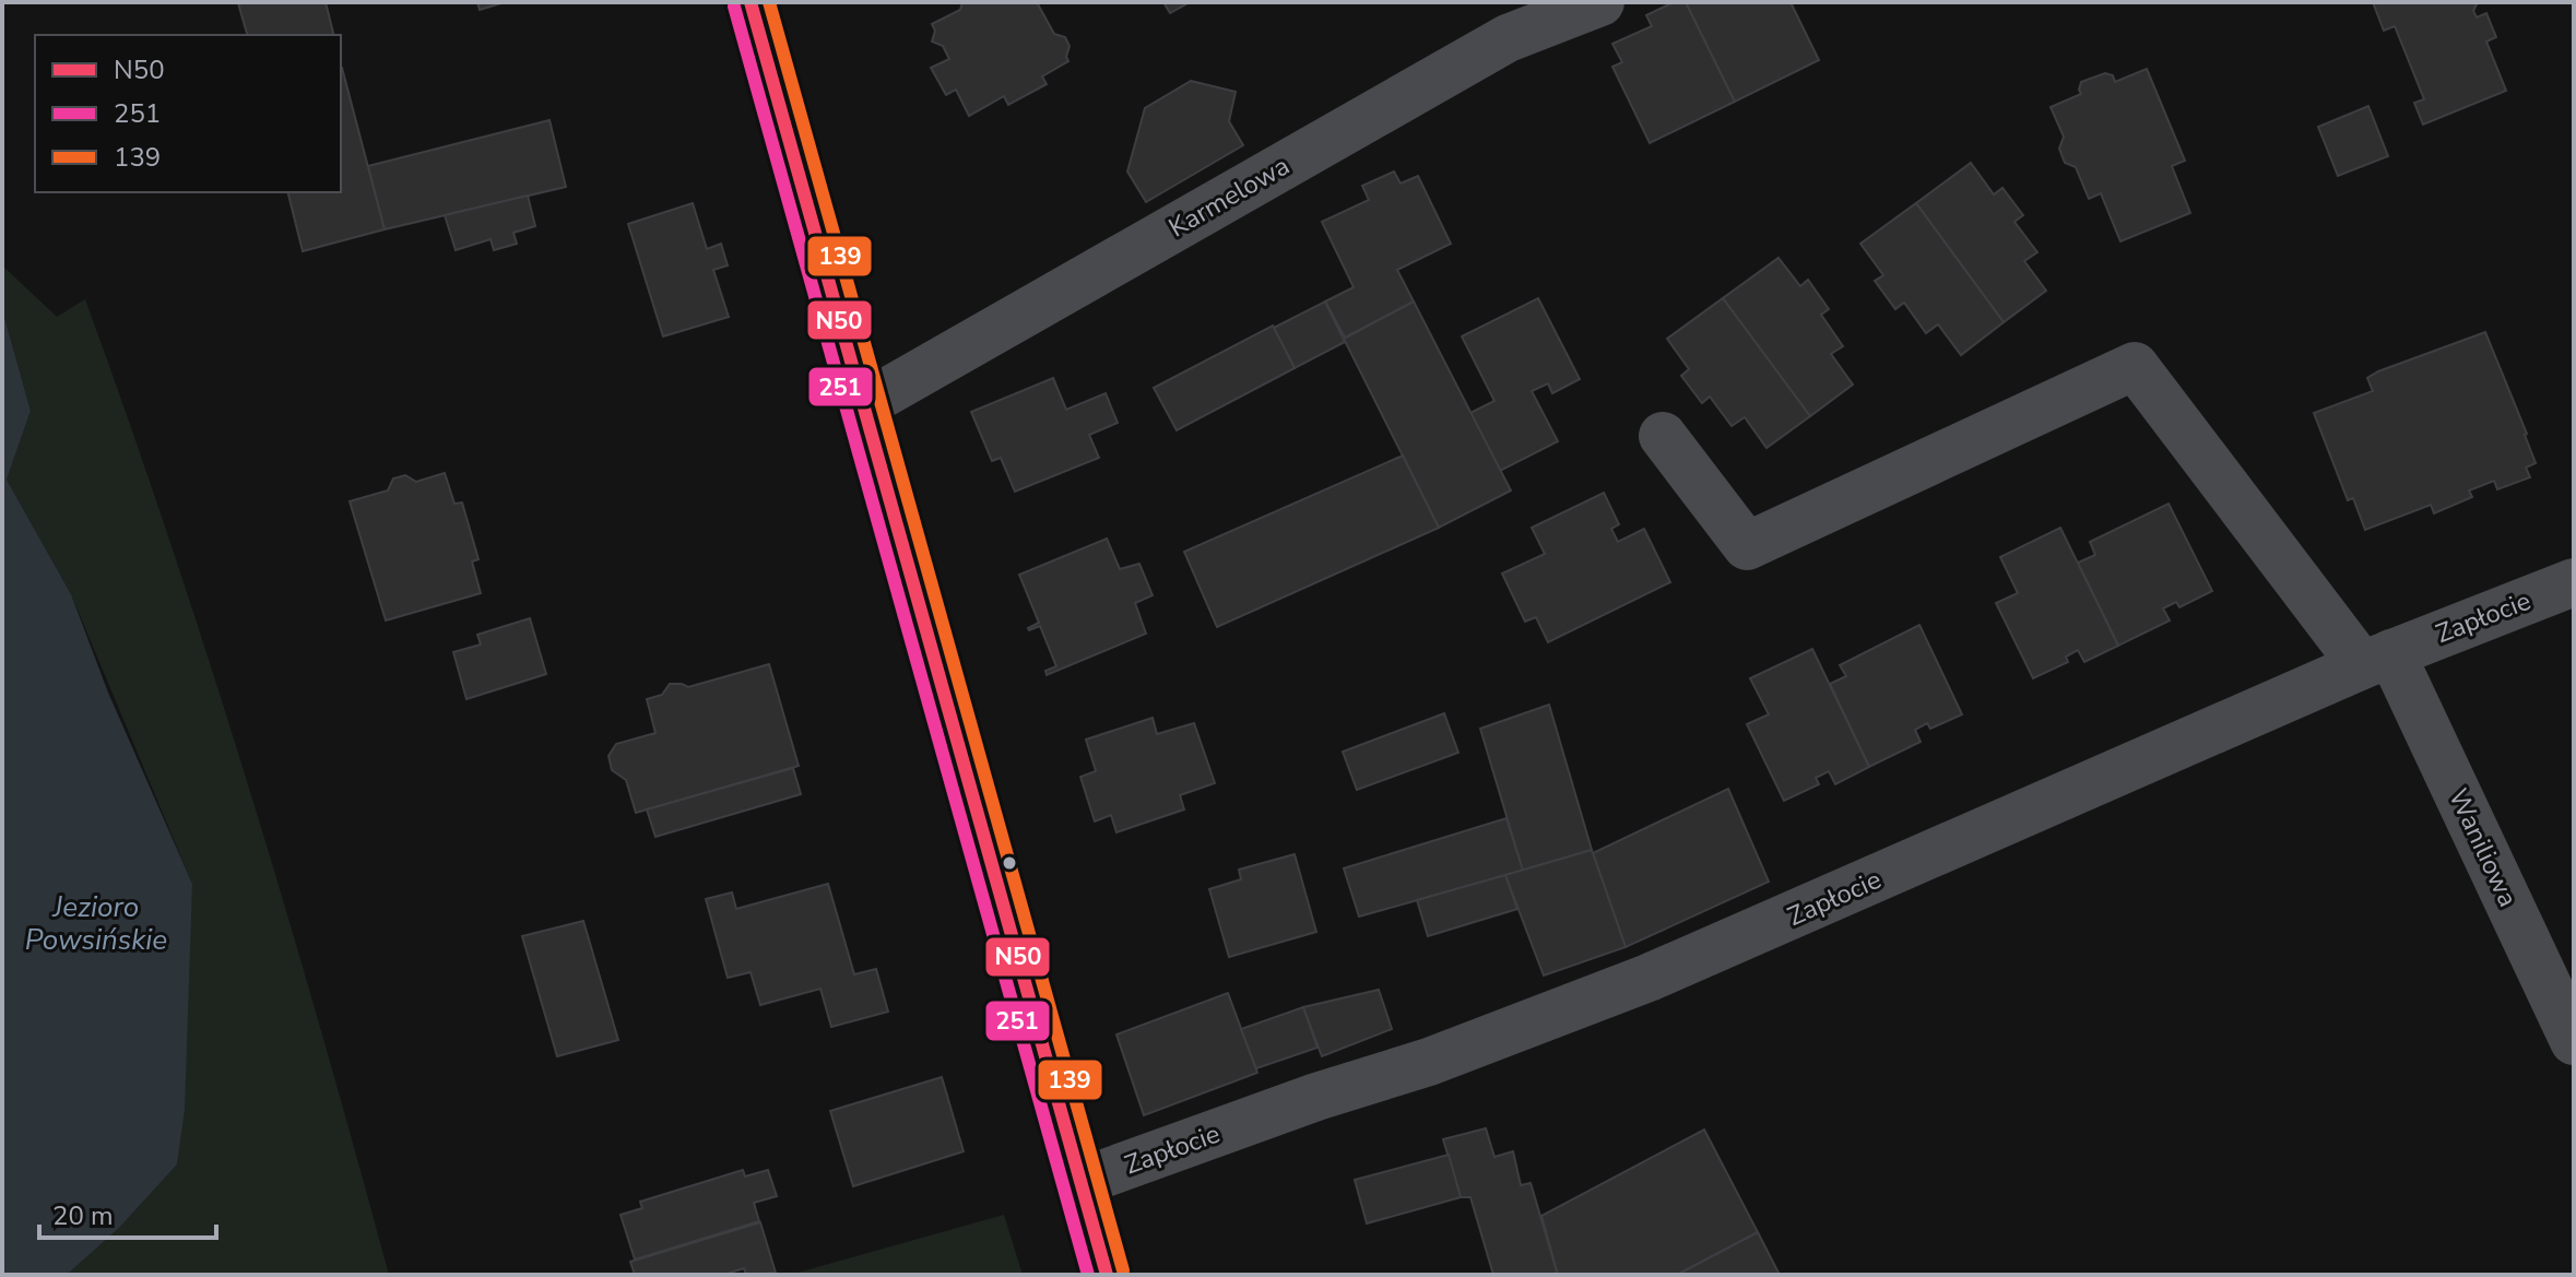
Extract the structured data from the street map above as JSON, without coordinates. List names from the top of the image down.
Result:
{
  "streets": {
    "street": ["Karmelowa", "Zapłocie", "Waniliowa"]
  },
  "crossings": [
    ["Zapłocie", "Waniliowa"]
  ],
  "water": ["Jezioro Powsińskie"],
  "lines": ["transit line N50", "transit line 139", "transit line 251"],
  "legend": ["N50", "251", "139"],
  "scale_bar": "20 m"
}
